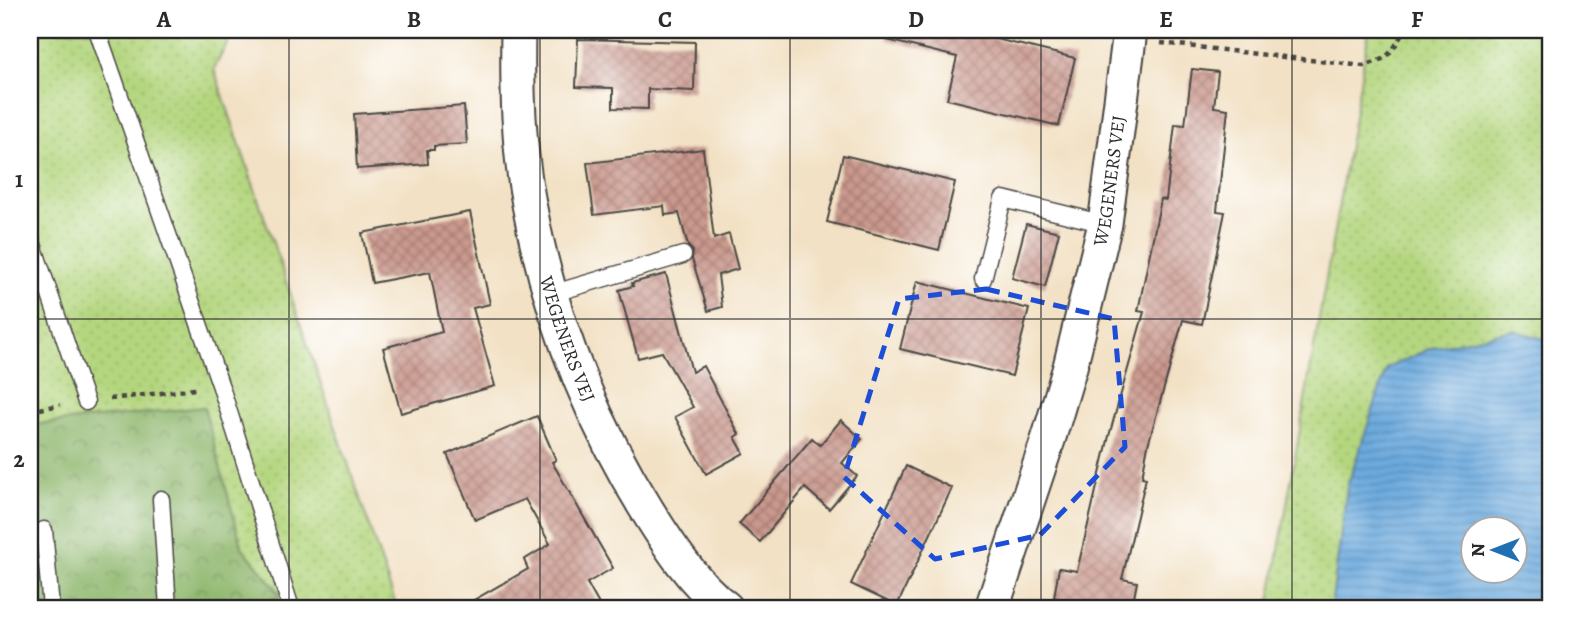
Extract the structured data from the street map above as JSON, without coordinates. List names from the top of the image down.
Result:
{
  "streets": {
    "street": ["WEGENERS VEJ"]
  },
  "north": "left",
  "grid": {
    "columns": [
      "A",
      "B",
      "C",
      "D",
      "E",
      "F"
    ],
    "rows": ["1", "2"]
  }
}
